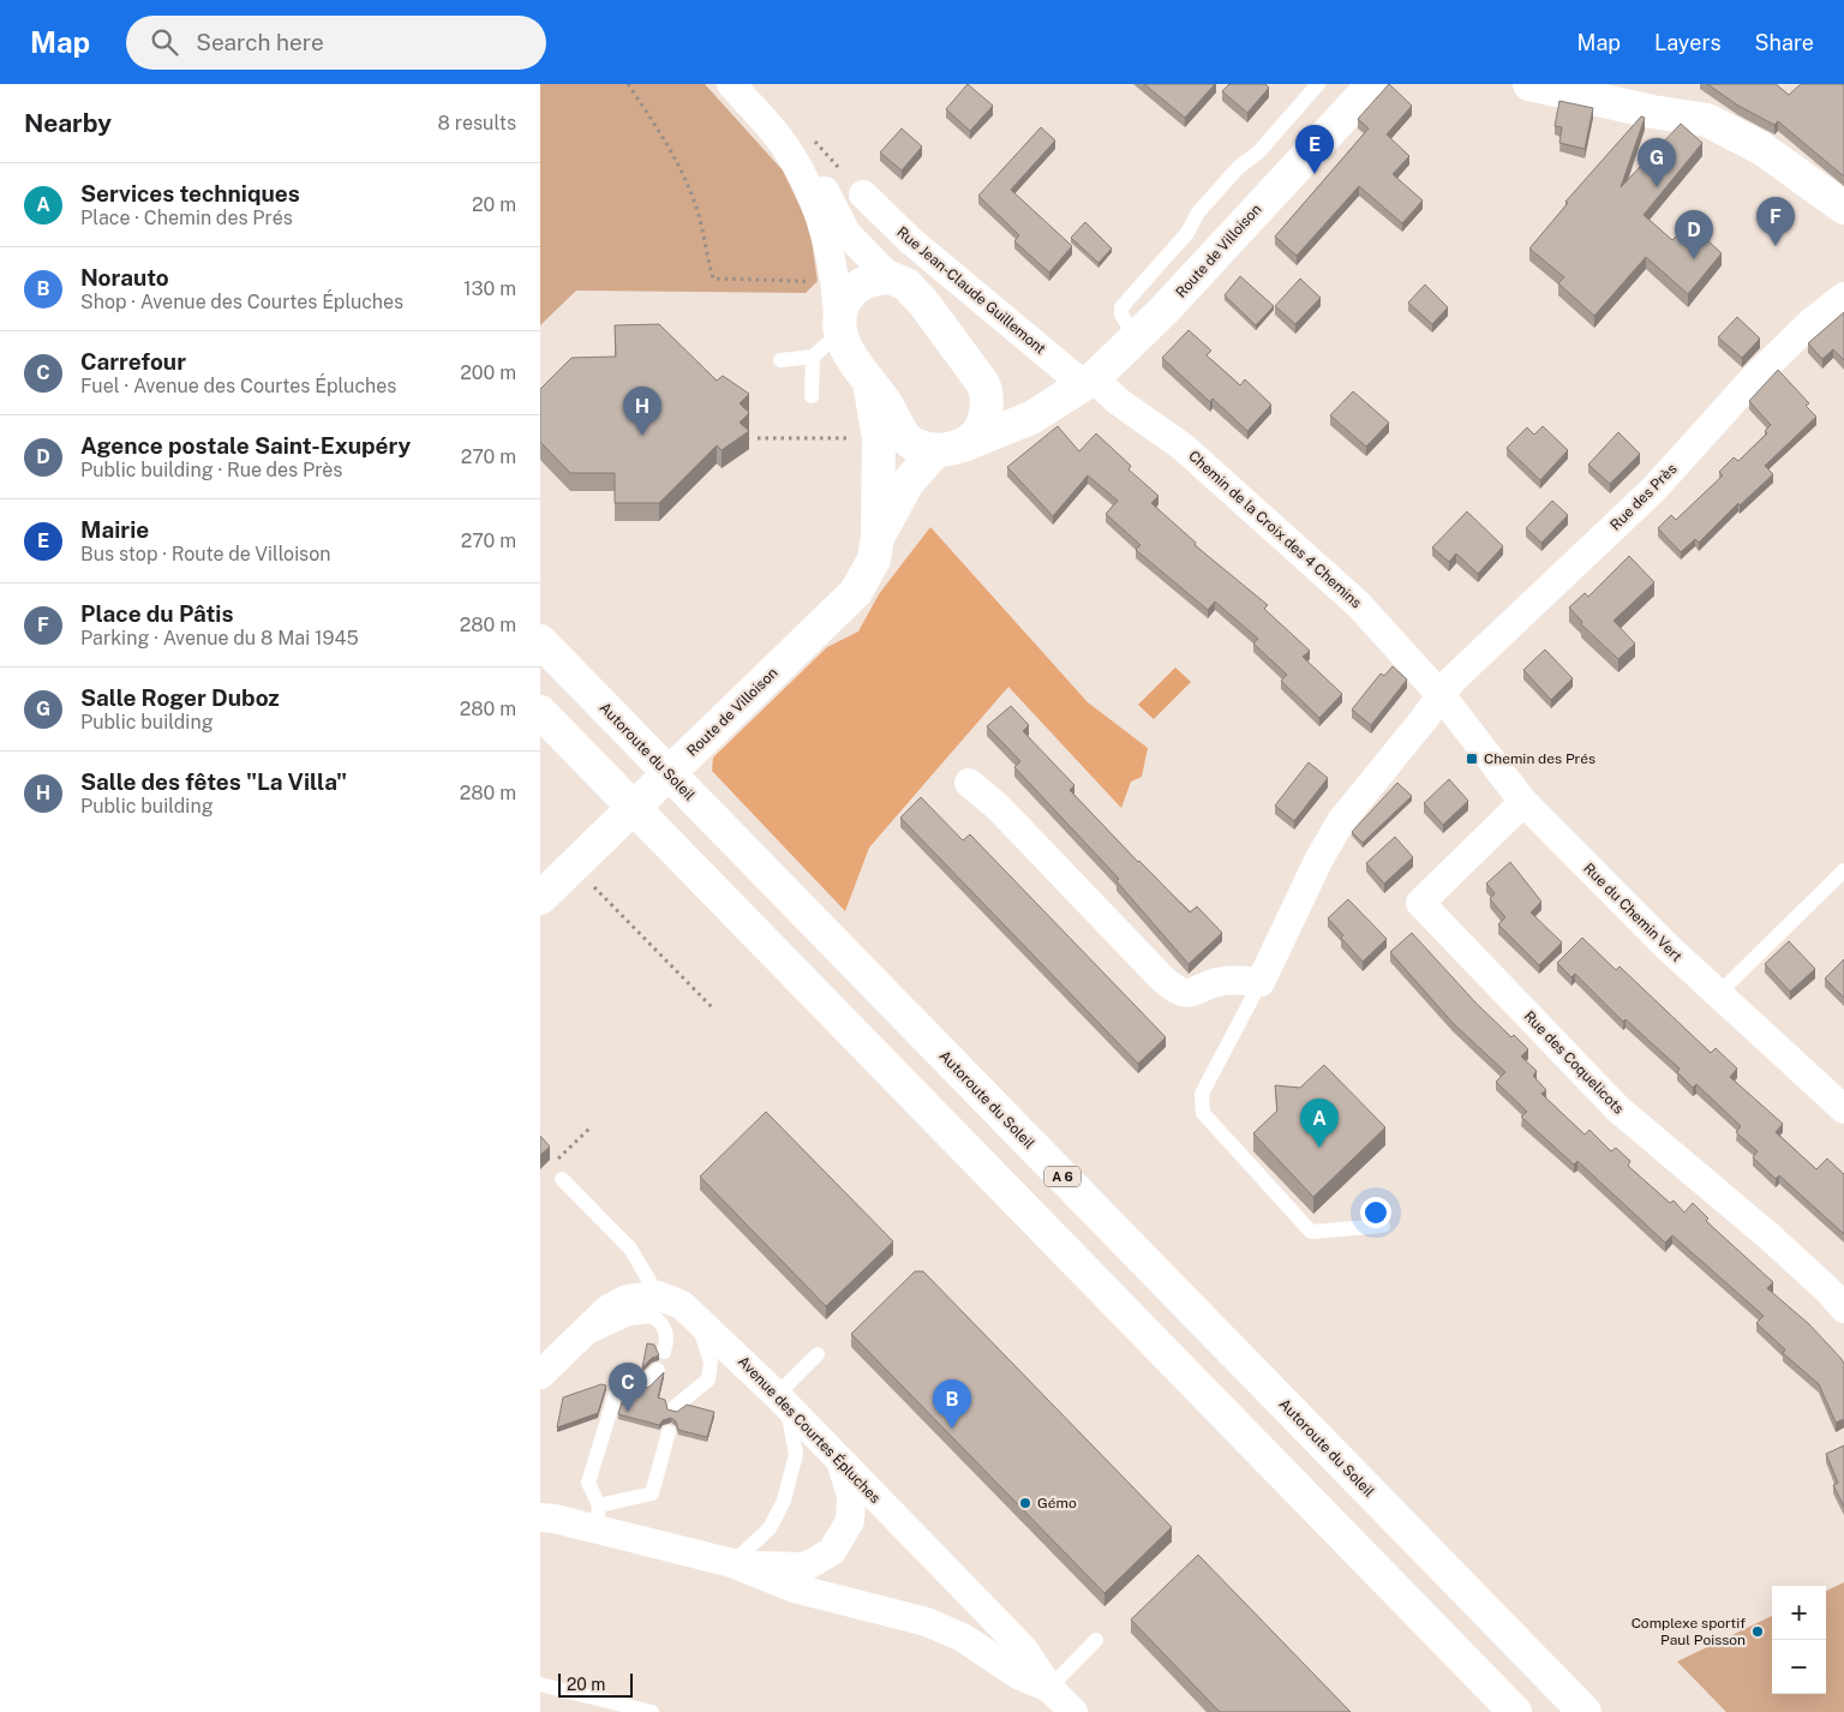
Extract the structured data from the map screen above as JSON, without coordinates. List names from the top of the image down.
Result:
{
  "streets": {
    "main road": ["Route de Villoison", "Autoroute du Soleil", "A 6"],
    "street": [
      "Rue Jean-Claude Guillemont",
      "Rue des Près",
      "Chemin de la Croix des 4 Chemins",
      "Rue du Chemin Vert",
      "Rue des Coquelicots",
      "Avenue des Courtes Épluches"
    ]
  },
  "crossings": [
    ["Route de Villoison", "Rue Jean-Claude Guillemont"],
    ["Route de Villoison", "Chemin de la Croix des 4 Chemins"],
    ["Rue Jean-Claude Guillemont", "Chemin de la Croix des 4 Chemins"],
    ["Rue des Près", "Chemin de la Croix des 4 Chemins"],
    ["Rue des Près", "Rue du Chemin Vert"],
    ["Chemin de la Croix des 4 Chemins", "Rue du Chemin Vert"],
    ["Rue du Chemin Vert", "Rue des Coquelicots"]
  ],
  "places": {
    "transit": ["Chemin des Prés"],
    "other": ["Gémo", "Complexe sportif Paul Poisson"]
  },
  "scale_bar": "20 m",
  "page": {
    "header": "Map",
    "search": "Search here",
    "nav": ["Map", "Layers", "Share"],
    "heading": ["Nearby", "8 results"],
    "pins": [
      "E",
      "G",
      "F",
      "D",
      "H",
      "A",
      "C",
      "B"
    ],
    "list": [
      {
        "mark": "A",
        "name": "Services techniques",
        "note": "Place · Chemin des Prés",
        "value": "20 m"
      },
      {
        "mark": "B",
        "name": "Norauto",
        "note": "Shop · Avenue des Courtes Épluches",
        "value": "130 m"
      },
      {
        "mark": "C",
        "name": "Carrefour",
        "note": "Fuel · Avenue des Courtes Épluches",
        "value": "200 m"
      },
      {
        "mark": "D",
        "name": "Agence postale Saint-Exupéry",
        "note": "Public building · Rue des Près",
        "value": "270 m"
      },
      {
        "mark": "E",
        "name": "Mairie",
        "note": "Bus stop · Route de Villoison",
        "value": "270 m"
      },
      {
        "mark": "F",
        "name": "Place du Pâtis",
        "note": "Parking · Avenue du 8 Mai 1945",
        "value": "280 m"
      },
      {
        "mark": "G",
        "name": "Salle Roger Duboz",
        "note": "Public building",
        "value": "280 m"
      },
      {
        "mark": "H",
        "name": "Salle des fêtes \"La Villa\"",
        "note": "Public building",
        "value": "280 m"
      }
    ],
    "map_buttons": ["+", "−"],
    "scale": "20 m"
  }
}
